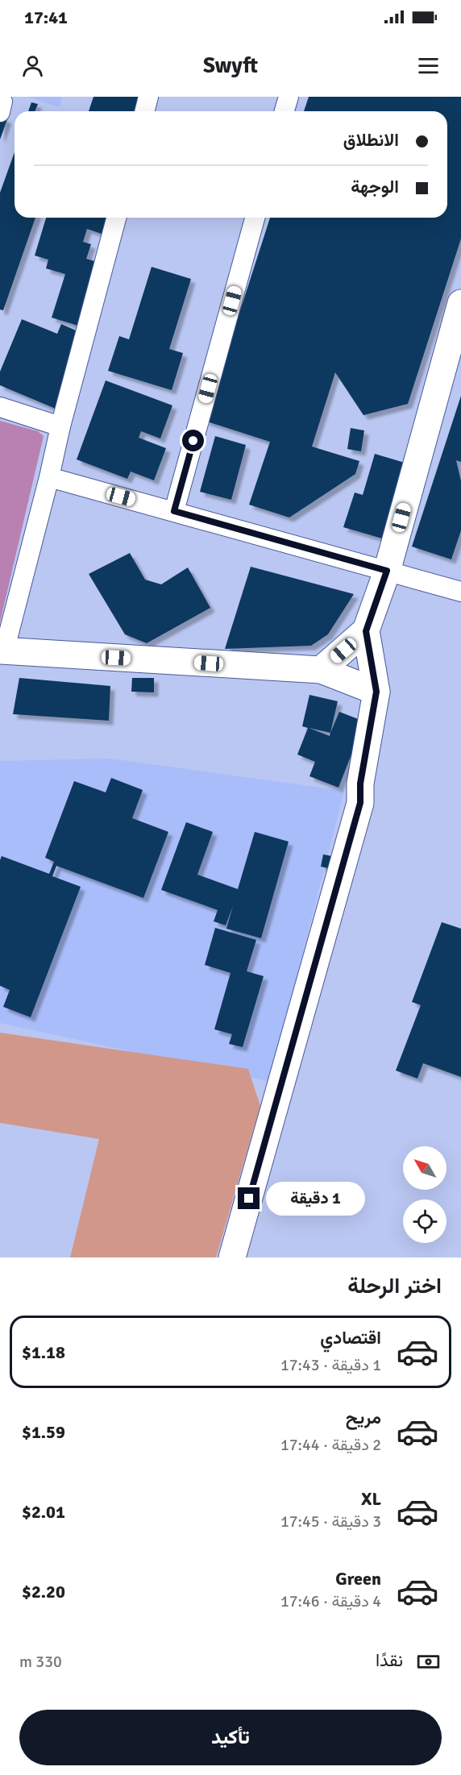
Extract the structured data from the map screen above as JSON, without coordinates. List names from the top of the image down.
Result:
{
  "north": "top left",
  "page": {
    "status": "17:41",
    "header": "Swyft",
    "banner": ["الانطلاق", "الوجهة"],
    "bubble": "1 دقيقة",
    "heading": "اختر الرحلة",
    "list": [
      {
        "name": "اقتصادي",
        "note": "1 دقيقة · 17:43",
        "value": "$1.18"
      },
      {
        "name": "مريح",
        "note": "2 دقيقة · 17:44",
        "value": "$1.59"
      },
      {
        "name": "XL",
        "note": "3 دقيقة · 17:45",
        "value": "$2.01"
      },
      {
        "name": "Green",
        "note": "4 دقيقة · 17:46",
        "value": "$2.20"
      }
    ],
    "pay": ["نقدًا", "330 m"],
    "buttons": "تأكيد"
  }
}
